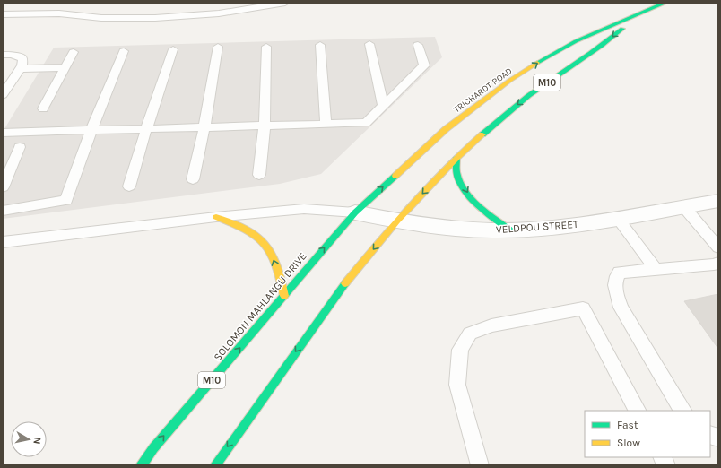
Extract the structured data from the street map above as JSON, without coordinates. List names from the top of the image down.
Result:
{
  "streets": {
    "main road": ["M10", "TRICHARDT ROAD", "SOLOMON MAHLANGU DRIVE"],
    "street": ["VELDPOU STREET"]
  },
  "crossings": [
    ["M10", "TRICHARDT ROAD"],
    ["M10", "VELDPOU STREET"],
    ["TRICHARDT ROAD", "VELDPOU STREET"],
    ["TRICHARDT ROAD", "SOLOMON MAHLANGU DRIVE"],
    ["VELDPOU STREET", "SOLOMON MAHLANGU DRIVE"]
  ],
  "legend": ["Fast", "Slow"],
  "north": "right"
}
